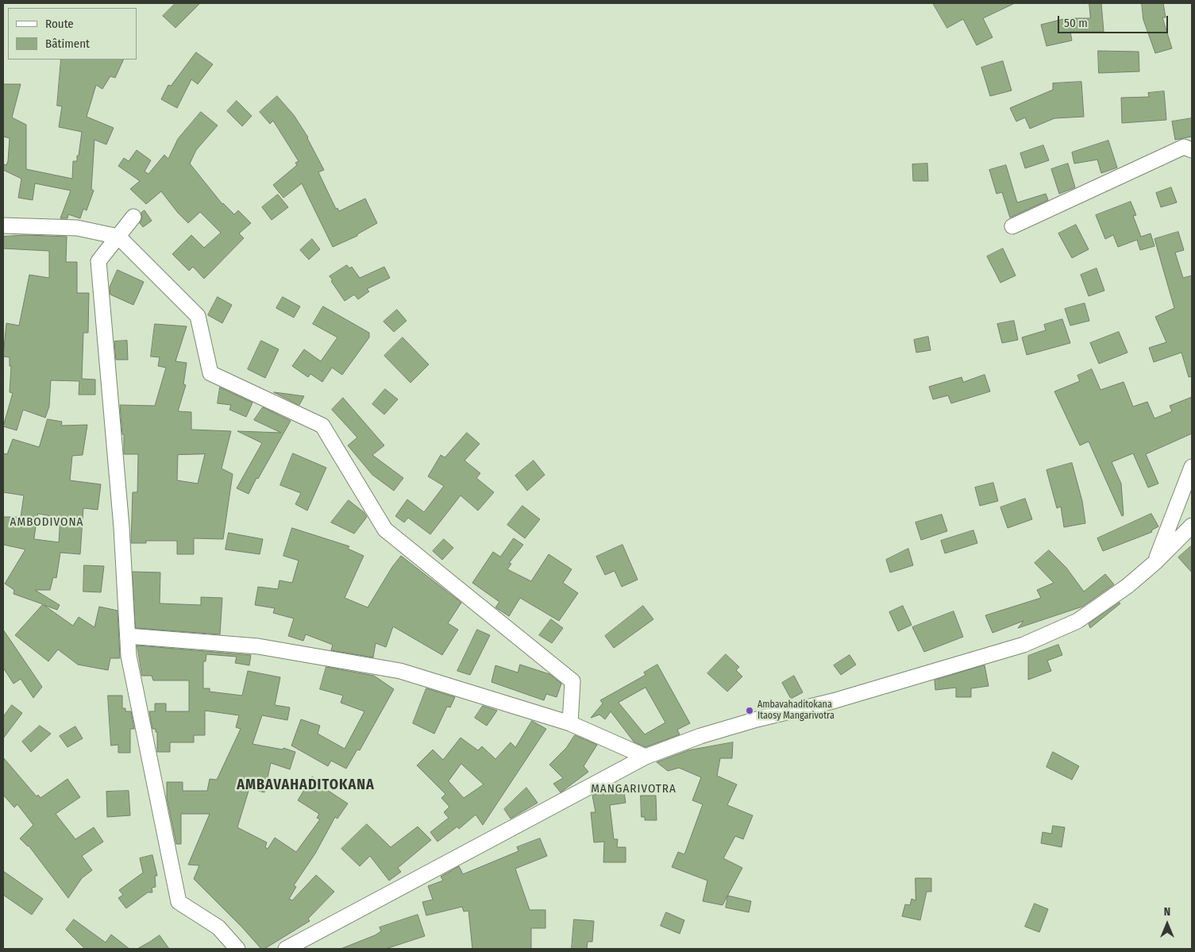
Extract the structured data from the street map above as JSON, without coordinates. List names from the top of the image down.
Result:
{
  "districts": ["AMBODIVONA", "AMBAVAHADITOKANA", "MANGARIVOTRA"],
  "places": ["Ambavahaditokana Itaosy Mangarivotra"],
  "legend": ["Route", "Bâtiment"],
  "scale_bar": "50 m",
  "north": "top"
}
